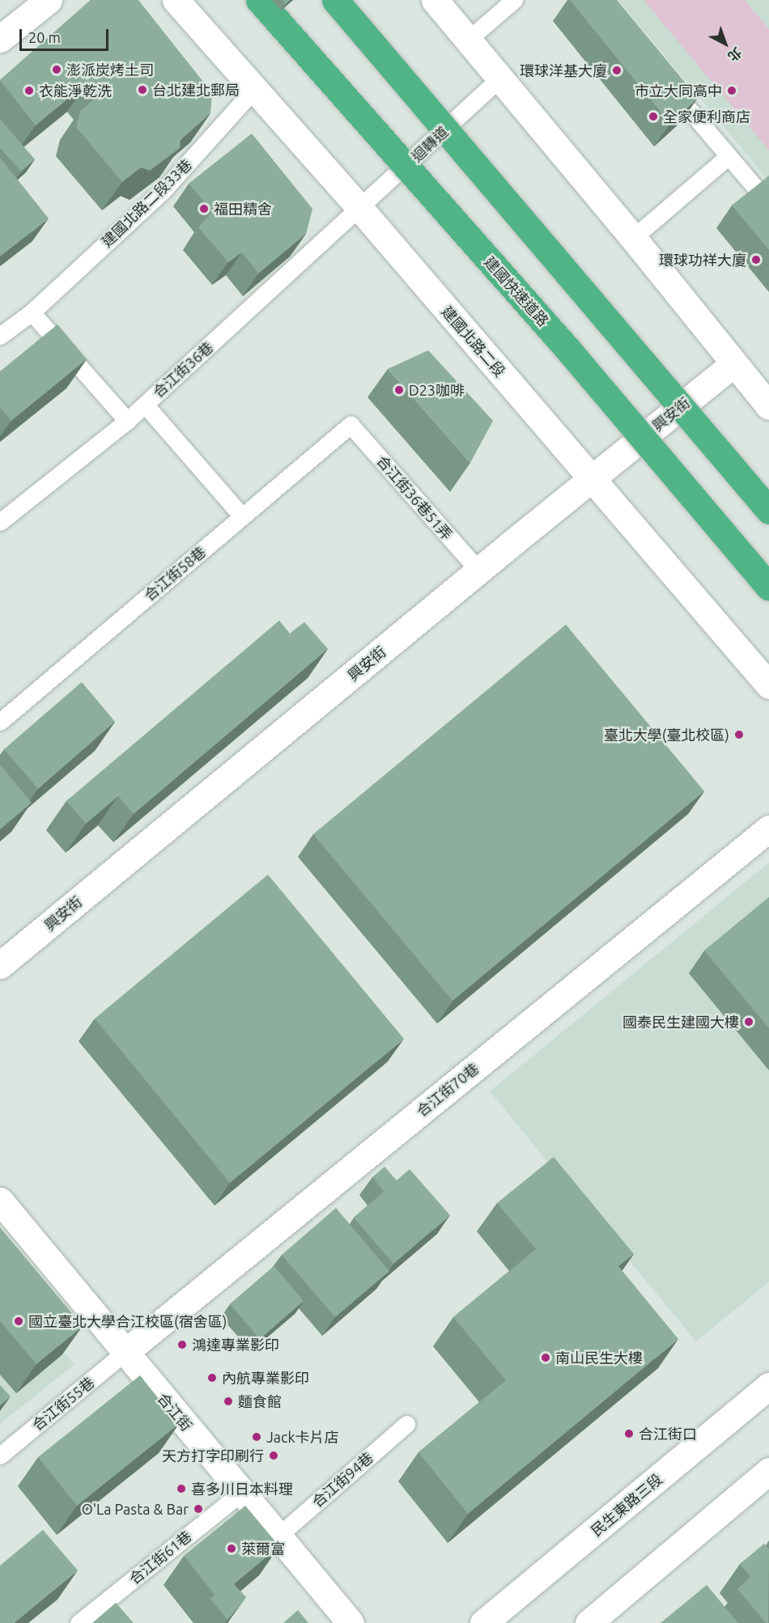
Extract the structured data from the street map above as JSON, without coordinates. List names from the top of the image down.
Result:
{
  "streets": {
    "highway": ["建國快速道路"],
    "street": [
      "建國北路二段",
      "興安街",
      "合江街70巷",
      "合江街",
      "民生東路三段"
    ],
    "lane": [
      "迴轉道",
      "建國北路二段33巷",
      "合江街36巷",
      "合江街36巷51弄",
      "合江街58巷",
      "合江街55巷",
      "合江街94巷",
      "合江街61巷"
    ]
  },
  "crossings": [
    ["迴轉道", "建國北路二段"],
    ["迴轉道", "合江街36巷"],
    ["建國北路二段33巷", "建國北路二段"],
    ["建國北路二段", "合江街36巷"],
    ["建國北路二段", "興安街"],
    ["興安街", "合江街36巷51弄"],
    ["合江街36巷51弄", "合江街58巷"],
    ["合江街70巷", "合江街55巷"],
    ["合江街70巷", "合江街"],
    ["合江街55巷", "合江街"],
    ["合江街", "合江街94巷"],
    ["合江街", "合江街61巷"]
  ],
  "places": [
    "澎派炭烤土司",
    "環球洋基大廈",
    "台北建北郵局",
    "衣能淨乾洗",
    "市立大同高中",
    "全家便利商店",
    "福田精舍",
    "環球功祥大廈",
    "D23咖啡",
    "臺北大學(臺北校區)",
    "國泰民生建國大樓",
    "國立臺北大學合江校區(宿舍區)",
    "鴻達專業影印",
    "南山民生大樓",
    "內航專業影印",
    "麵食館",
    "合江街口",
    "Jack卡片店",
    "天方打字印刷行",
    "喜多川日本料理",
    "O'La Pasta & Bar",
    "萊爾富"
  ],
  "scale_bar": "20 m",
  "north": "bottom right"
}
